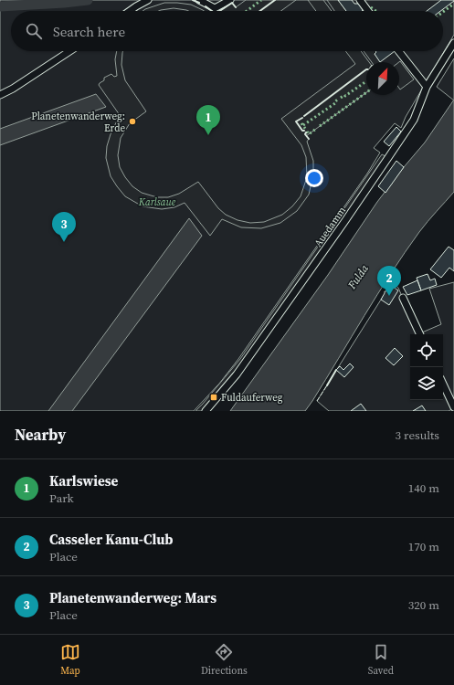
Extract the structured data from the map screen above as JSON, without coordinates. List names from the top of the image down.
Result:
{
  "streets": {
    "street": ["Auedamm"]
  },
  "water": ["Fulda"],
  "parks": ["Karlsaue"],
  "places": {
    "other": ["Planetenwanderweg: Erde"],
    "transit": ["Fuldauferweg"]
  },
  "north": "top right",
  "page": {
    "search": "Search here",
    "pins": ["1", "3", "2"],
    "heading": ["Nearby", "3 results"],
    "list": [
      {
        "mark": "1",
        "name": "Karlswiese",
        "note": "Park",
        "value": "140 m"
      },
      {
        "mark": "2",
        "name": "Casseler Kanu-Club",
        "note": "Place",
        "value": "170 m"
      },
      {
        "mark": "3",
        "name": "Planetenwanderweg: Mars",
        "note": "Place",
        "value": "320 m"
      }
    ],
    "nav": ["Map", "Directions", "Saved"]
  }
}
